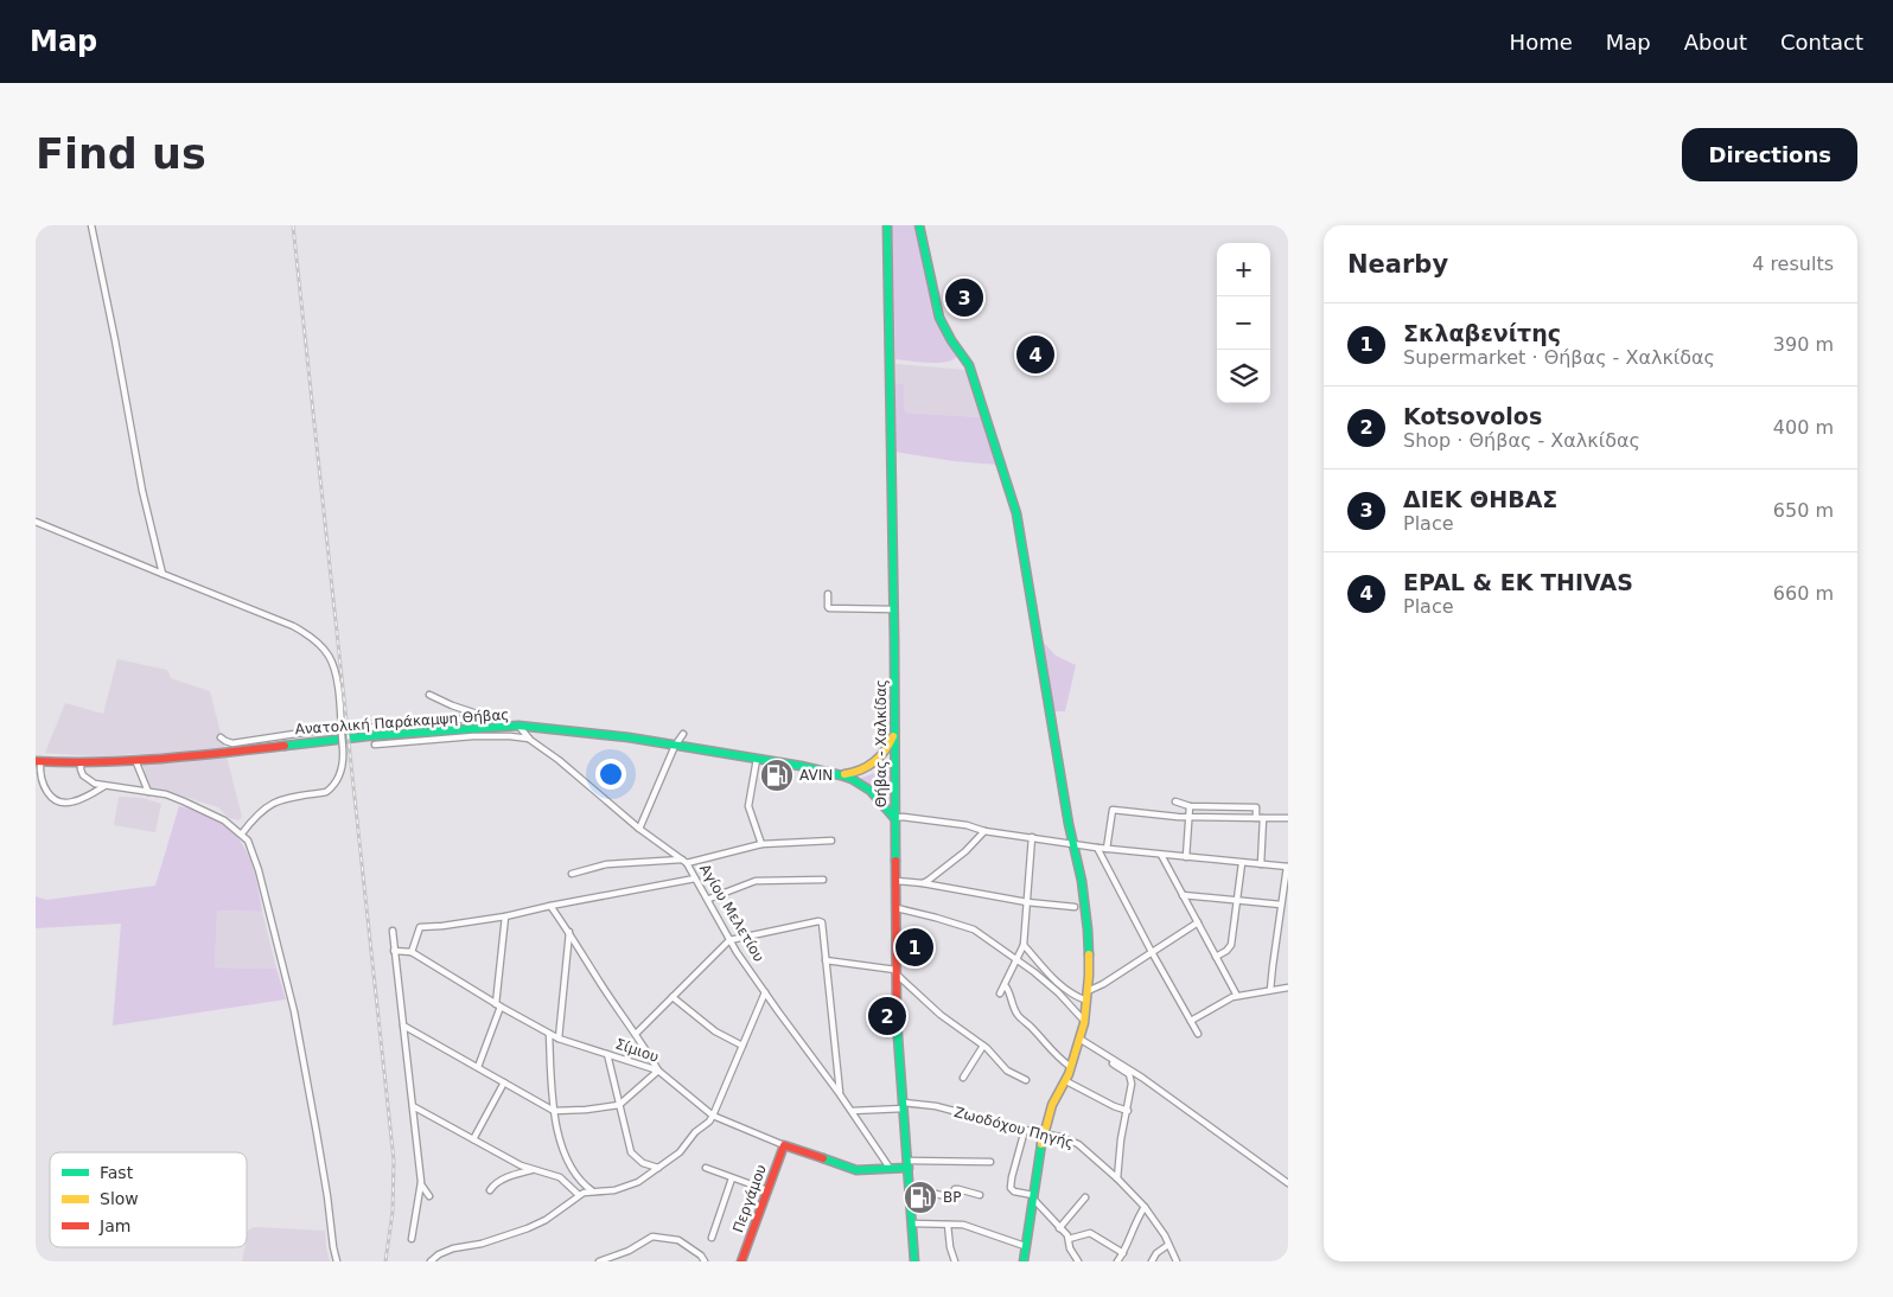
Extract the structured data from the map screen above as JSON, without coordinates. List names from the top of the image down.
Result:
{
  "streets": {
    "main road": [
      "Ανατολική Παράκαμψη Θήβας",
      "Θήβας - Χαλκίδας",
      "Σίμιου",
      "Περγάμου"
    ],
    "street": ["Αγίου Μελετίου", "Ζωοδόχου Πηγής"]
  },
  "crossings": [
    ["Ανατολική Παράκαμψη Θήβας", "Θήβας - Χαλκίδας"],
    ["Ανατολική Παράκαμψη Θήβας", "Αγίου Μελετίου"],
    ["Θήβας - Χαλκίδας", "Ζωοδόχου Πηγής"],
    ["Αγίου Μελετίου", "Σίμιου"],
    ["Αγίου Μελετίου", "Ζωοδόχου Πηγής"],
    ["Σίμιου", "Περγάμου"]
  ],
  "places": {
    "fuel station": ["AVIN", "BP"]
  },
  "legend": ["Fast", "Slow", "Jam"],
  "page": {
    "header": "Map",
    "nav": [
      "Home",
      "Map",
      "About",
      "Contact"
    ],
    "buttons": "Directions",
    "title": "Find us",
    "heading": ["Nearby", "4 results"],
    "map_buttons": ["+", "−"],
    "pins": [
      "3",
      "4",
      "1",
      "2"
    ],
    "list": [
      {
        "mark": "1",
        "name": "Σκλαβενίτης",
        "note": "Supermarket · Θήβας - Χαλκίδας",
        "value": "390 m"
      },
      {
        "mark": "2",
        "name": "Kotsovolos",
        "note": "Shop · Θήβας - Χαλκίδας",
        "value": "400 m"
      },
      {
        "mark": "3",
        "name": "ΔΙΕΚ ΘΗΒΑΣ",
        "note": "Place",
        "value": "650 m"
      },
      {
        "mark": "4",
        "name": "EPAL & EK THIVAS",
        "note": "Place",
        "value": "660 m"
      }
    ]
  }
}
